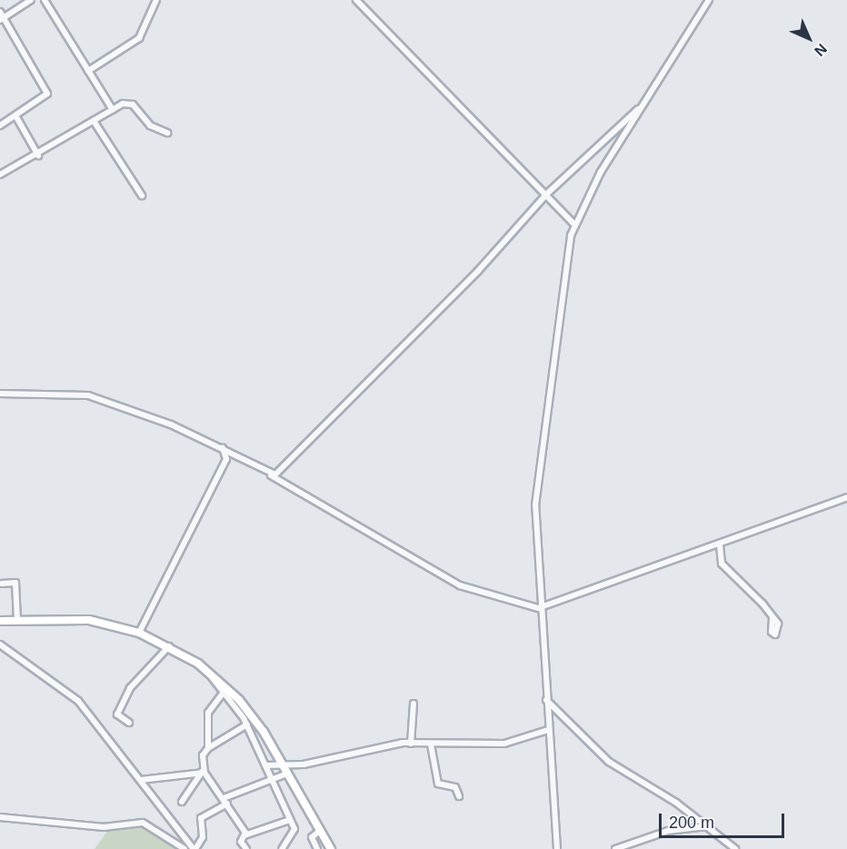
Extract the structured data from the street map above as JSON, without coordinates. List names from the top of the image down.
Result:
{
  "scale_bar": "200 m",
  "north": "bottom right"
}
